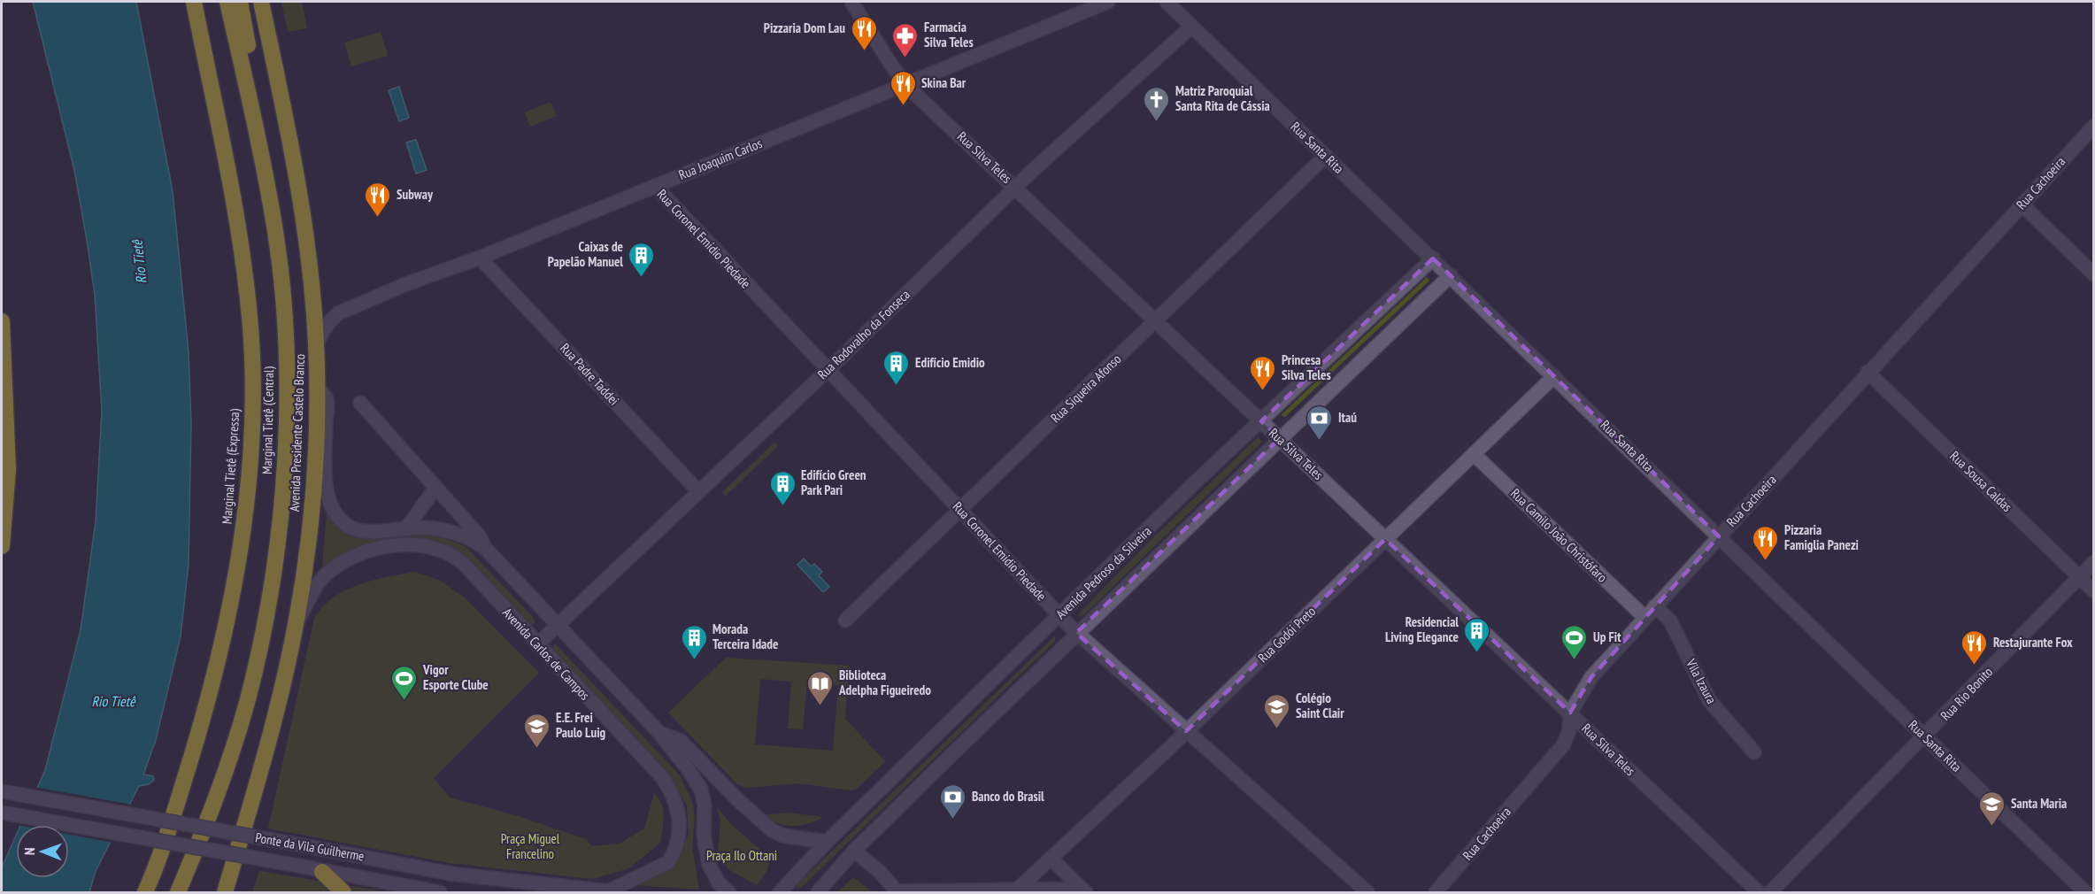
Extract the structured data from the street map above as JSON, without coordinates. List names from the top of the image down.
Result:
{
  "streets": {
    "highway": ["Marginal Tietê (Central)", "Avenida Presidente Castelo Branco", "Marginal Tietê (Expressa)"],
    "street": [
      "Rua Santa Rita",
      "Rua Silva Teles",
      "Rua Joaquim Carlos",
      "Rua Cachoeira",
      "Rua Coronel Emídio Piedade",
      "Rua Rodovalho da Fonseca",
      "Rua Padre Taddei",
      "Rua Siqueira Afonso",
      "Rua Sousa Caldas",
      "Rua Camilo João Christófaro",
      "Avenida Pedroso da Silveira",
      "Rua Godói Preto",
      "Avenida Carlos de Campos",
      "Vila Izaura",
      "Rua Rio Bonito",
      "Ponte da Vila Guilherme"
    ]
  },
  "crossings": [
    ["Rua Santa Rita", "Rua Cachoeira"],
    ["Rua Santa Rita", "Rua Rodovalho da Fonseca"],
    ["Rua Santa Rita", "Rua Siqueira Afonso"],
    ["Rua Santa Rita", "Avenida Pedroso da Silveira"],
    ["Rua Santa Rita", "Rua Godói Preto"],
    ["Rua Santa Rita", "Rua Rio Bonito"],
    ["Rua Silva Teles", "Rua Joaquim Carlos"],
    ["Rua Silva Teles", "Rua Cachoeira"],
    ["Rua Silva Teles", "Rua Rodovalho da Fonseca"],
    ["Rua Silva Teles", "Rua Siqueira Afonso"],
    ["Rua Silva Teles", "Avenida Pedroso da Silveira"],
    ["Rua Silva Teles", "Rua Godói Preto"],
    ["Rua Joaquim Carlos", "Rua Coronel Emídio Piedade"],
    ["Rua Joaquim Carlos", "Rua Padre Taddei"],
    ["Rua Joaquim Carlos", "Avenida Presidente Castelo Branco"],
    ["Rua Cachoeira", "Rua Sousa Caldas"],
    ["Rua Cachoeira", "Rua Camilo João Christófaro"],
    ["Rua Cachoeira", "Vila Izaura"],
    ["Rua Coronel Emídio Piedade", "Rua Rodovalho da Fonseca"],
    ["Rua Coronel Emídio Piedade", "Rua Siqueira Afonso"],
    ["Rua Coronel Emídio Piedade", "Avenida Pedroso da Silveira"],
    ["Rua Coronel Emídio Piedade", "Rua Godói Preto"],
    ["Rua Rodovalho da Fonseca", "Rua Padre Taddei"],
    ["Rua Rodovalho da Fonseca", "Avenida Carlos de Campos"],
    ["Avenida Presidente Castelo Branco", "Avenida Carlos de Campos"],
    ["Rua Sousa Caldas", "Rua Rio Bonito"],
    ["Rua Camilo João Christófaro", "Rua Godói Preto"],
    ["Avenida Carlos de Campos", "Ponte da Vila Guilherme"]
  ],
  "water": ["Rio Tietê"],
  "parks": ["Praça Miguel Francelino", "Praça Ilo Ottani"],
  "places": {
    "restaurant": [
      "Pizzaria Dom Lau",
      "Skina Bar",
      "Subway",
      "Princesa Silva Teles",
      "Pizzaria Famiglia Panezi",
      "Restajurante Fox"
    ],
    "pharmacy": ["Farmacia Silva Teles"],
    "church": ["Matriz Paroquial Santa Rita de Cássia"],
    "building": [
      "Caixas de Papelão Manuel",
      "Edifício Emidio",
      "Edifício Green Park Pari",
      "Residencial Living Elegance",
      "Morada Terceira Idade"
    ],
    "bank": ["Itaú", "Banco do Brasil"],
    "sports": ["Up Fit", "Vigor Esporte Clube"],
    "library": ["Biblioteca Adelpha Figueiredo"],
    "school or university": ["Colégio Saint Clair", "E.E. Frei Paulo Luig", "Santa Maria"]
  },
  "north": "left"
}
